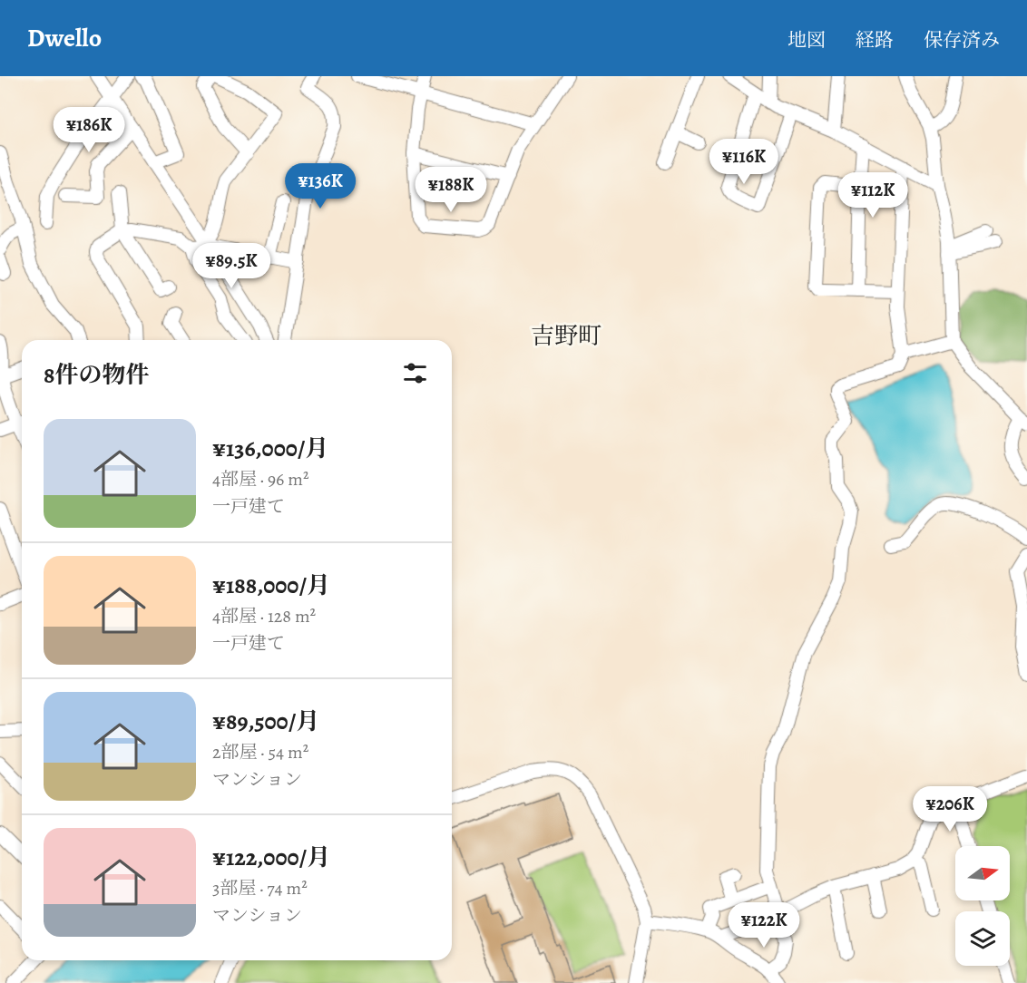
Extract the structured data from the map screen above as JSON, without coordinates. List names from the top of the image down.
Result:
{
  "districts": ["吉野町"],
  "north": "right",
  "page": {
    "header": "Dwello",
    "nav": ["地図", "経路", "保存済み"],
    "price": [
      "¥186K",
      "¥116K",
      "¥136K",
      "¥188K",
      "¥112K",
      "¥89.5K",
      "¥206K",
      "¥122K"
    ],
    "heading": "8件の物件",
    "list": [
      {
        "name": "¥136,000/月",
        "note": "4部屋 · 96 m² · 一戸建て"
      },
      {
        "name": "¥188,000/月",
        "note": "4部屋 · 128 m² · 一戸建て"
      },
      {
        "name": "¥89,500/月",
        "note": "2部屋 · 54 m² · マンション"
      },
      {
        "name": "¥122,000/月",
        "note": "3部屋 · 74 m² · マンション"
      }
    ]
  }
}
